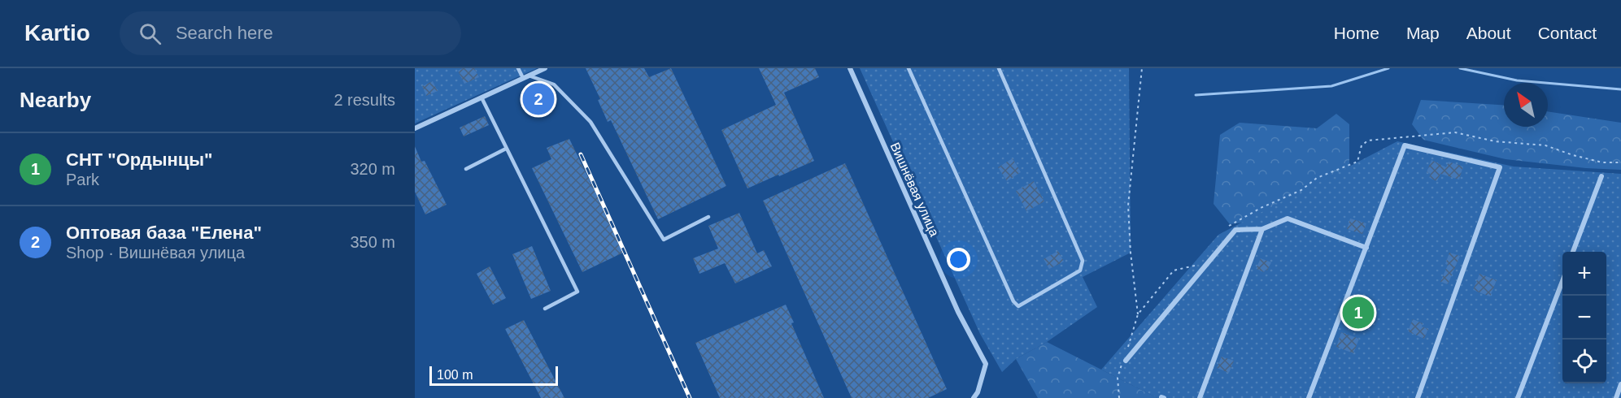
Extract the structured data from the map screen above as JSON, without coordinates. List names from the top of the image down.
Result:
{
  "streets": {
    "street": ["Вишнёвая улица"]
  },
  "scale_bar": "100 m",
  "north": "top left",
  "page": {
    "header": "Kartio",
    "search": "Search here",
    "nav": [
      "Home",
      "Map",
      "About",
      "Contact"
    ],
    "heading": ["Nearby", "2 results"],
    "pins": ["2", "1"],
    "list": [
      {
        "mark": "1",
        "name": "СНТ \"Ордынцы\"",
        "note": "Park",
        "value": "320 m"
      },
      {
        "mark": "2",
        "name": "Оптовая база \"Елена\"",
        "note": "Shop · Вишнёвая улица",
        "value": "350 m"
      }
    ],
    "map_buttons": ["+", "−"],
    "scale": "100 m"
  }
}
